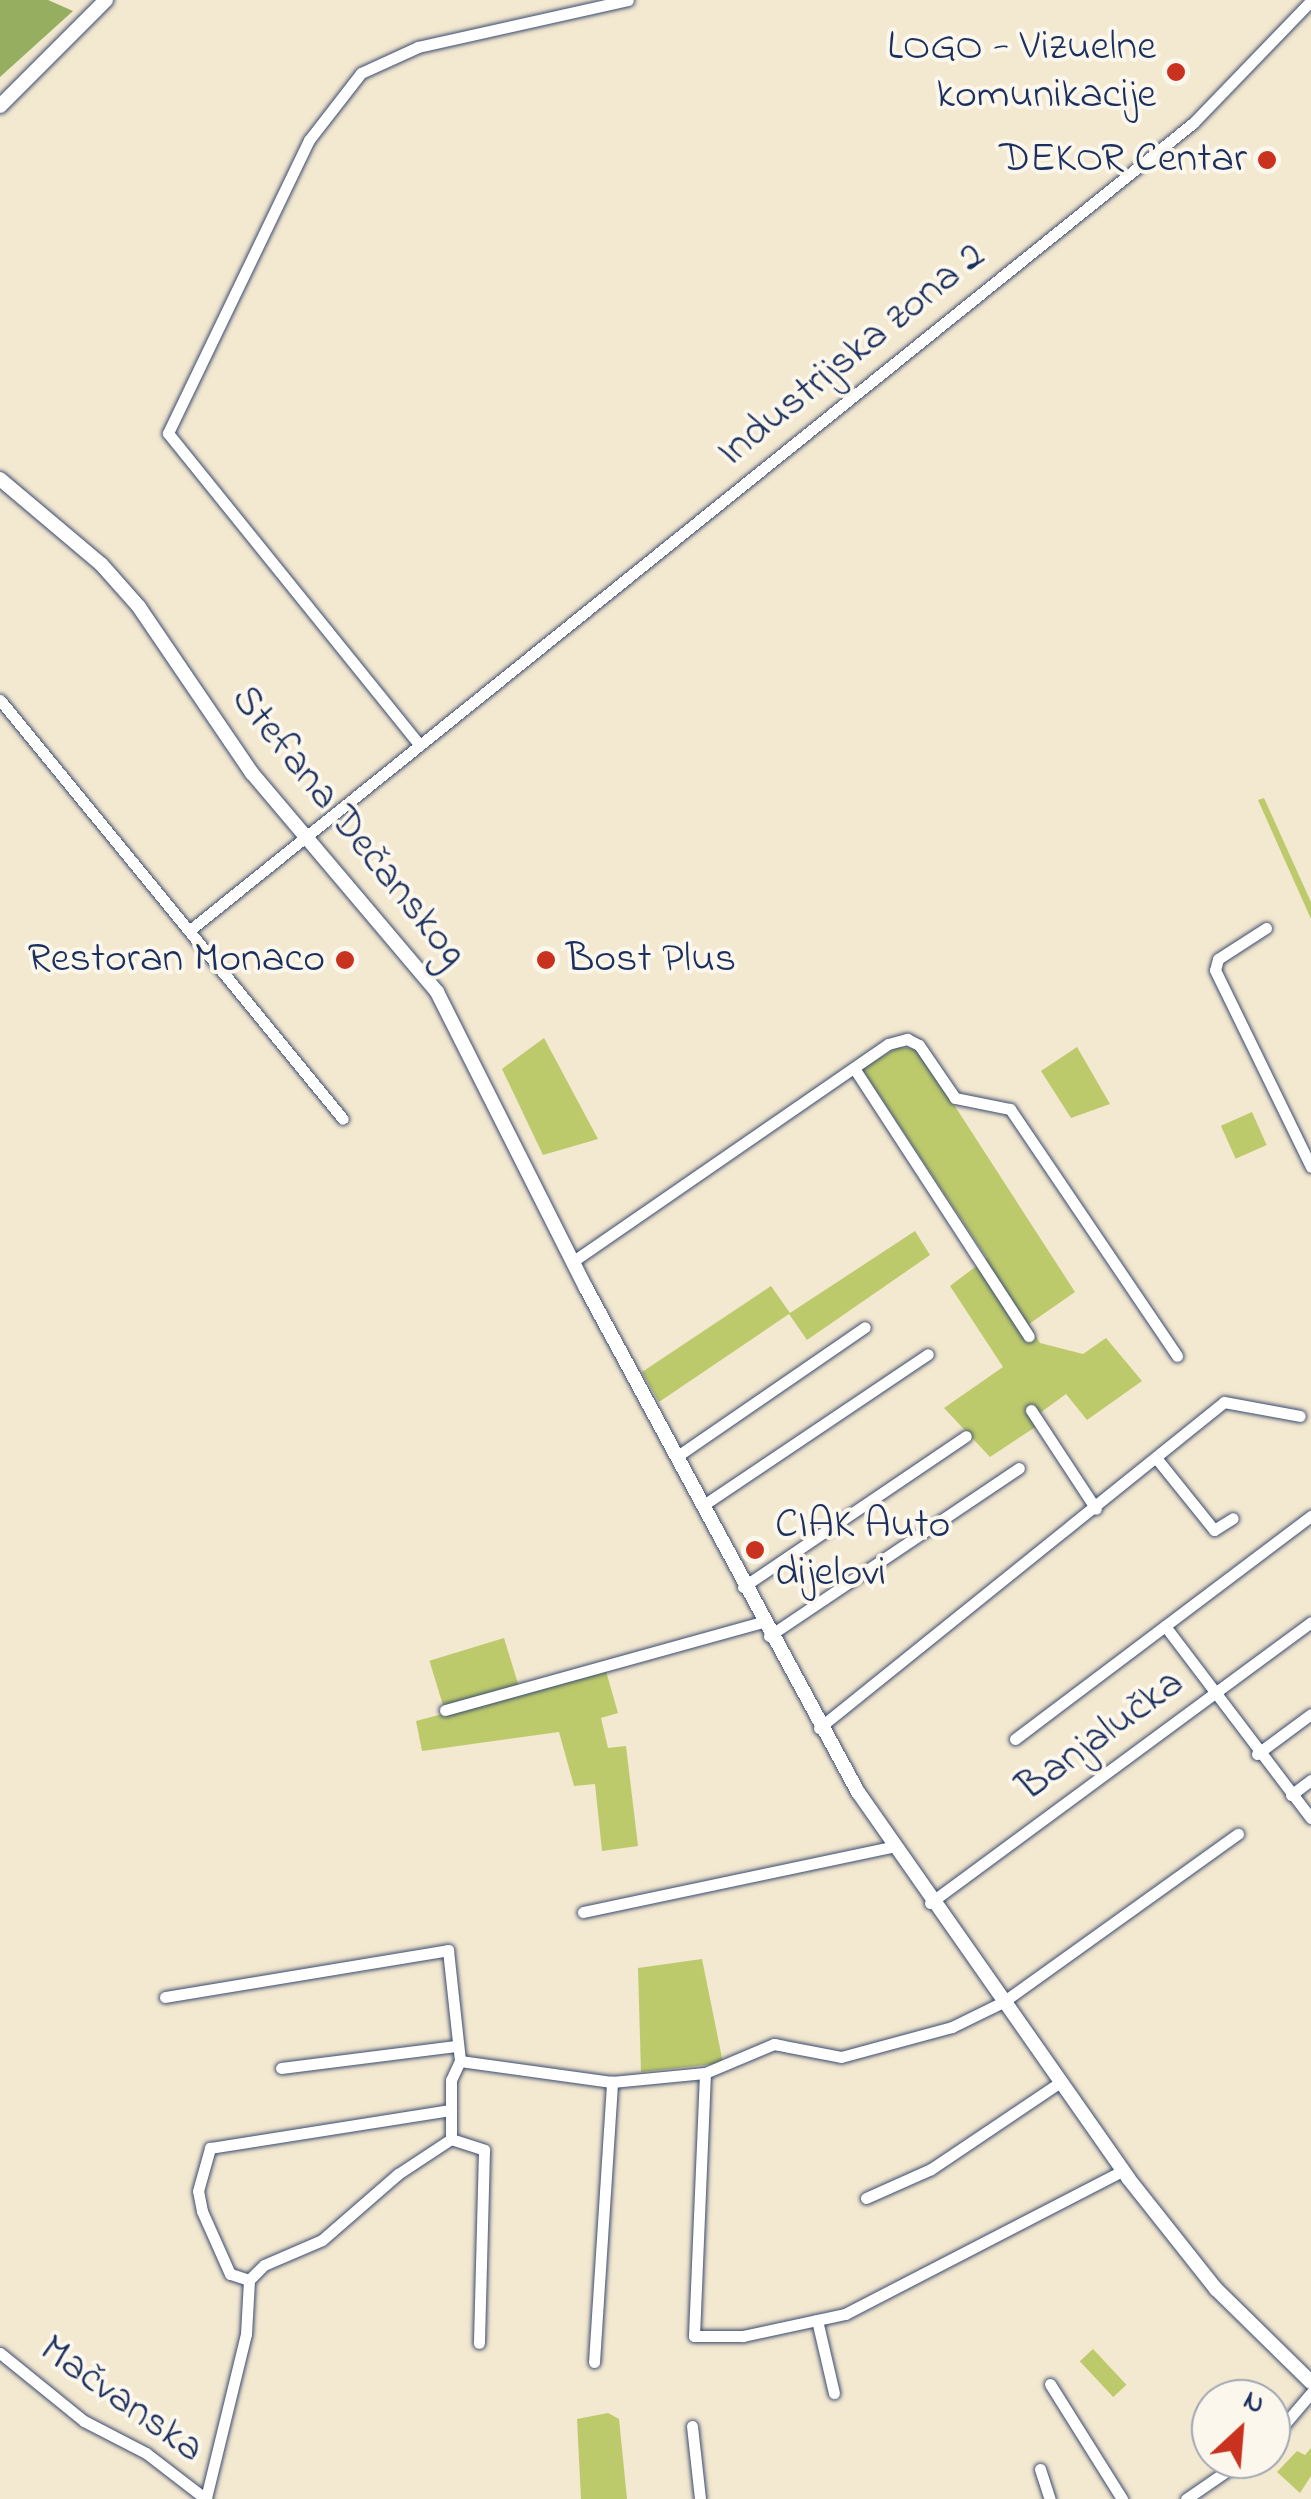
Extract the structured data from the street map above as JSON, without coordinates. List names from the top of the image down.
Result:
{
  "streets": {
    "main road": ["Stefana Dečanskog"],
    "street": ["Industrijska zona 2", "Banjalučka", "Mačvanska"]
  },
  "crossings": [
    ["Industrijska zona 2", "Stefana Dečanskog"],
    ["Stefana Dečanskog", "Banjalučka"]
  ],
  "places": [
    "LOGO - Vizuelne komunikacije",
    "DEKOR Centar",
    "Restoran Monaco",
    "Bost Plus",
    "CIAK Auto dijelovi"
  ],
  "north": "top right"
}
